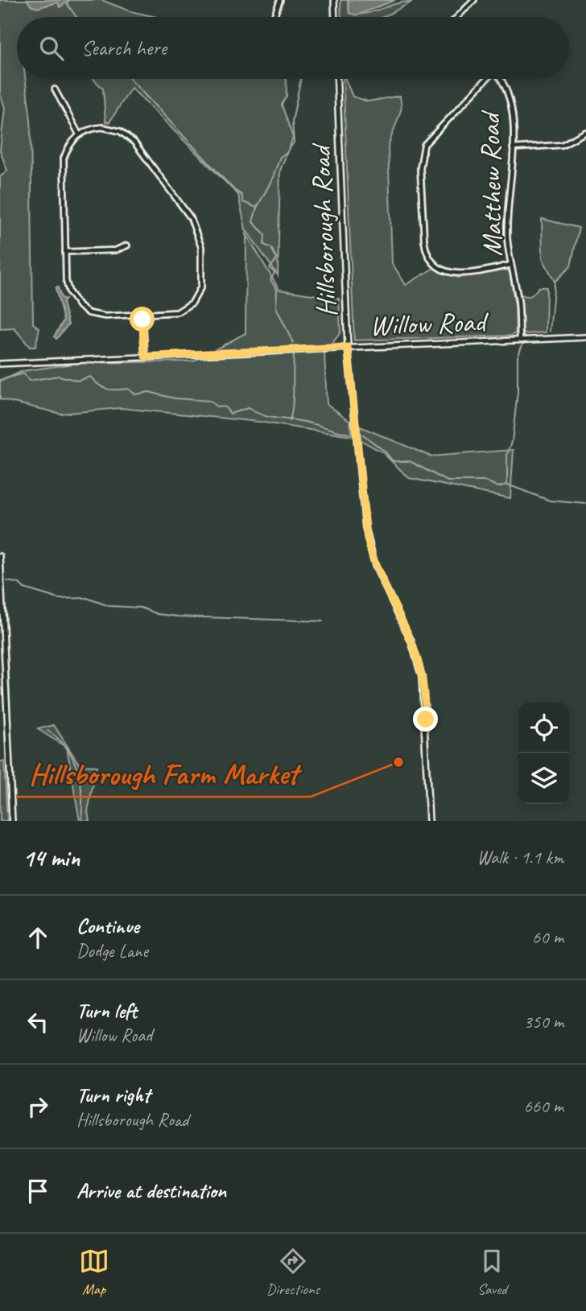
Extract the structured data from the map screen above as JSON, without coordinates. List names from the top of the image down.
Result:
{
  "streets": {
    "street": ["Matthew Road", "Hillsborough Road", "Willow Road"]
  },
  "crossings": [
    ["Matthew Road", "Willow Road"],
    ["Hillsborough Road", "Willow Road"]
  ],
  "places": ["Hillsborough Farm Market"],
  "page": {
    "search": "Search here",
    "heading": ["14 min", "Walk · 1.1 km"],
    "list": [
      ["Continue", "Dodge Lane", "60 m"],
      ["Turn left", "Willow Road", "350 m"],
      ["Turn right", "Hillsborough Road", "660 m"],
      "Arrive at destination"
    ],
    "nav": ["Map", "Directions", "Saved"]
  }
}
